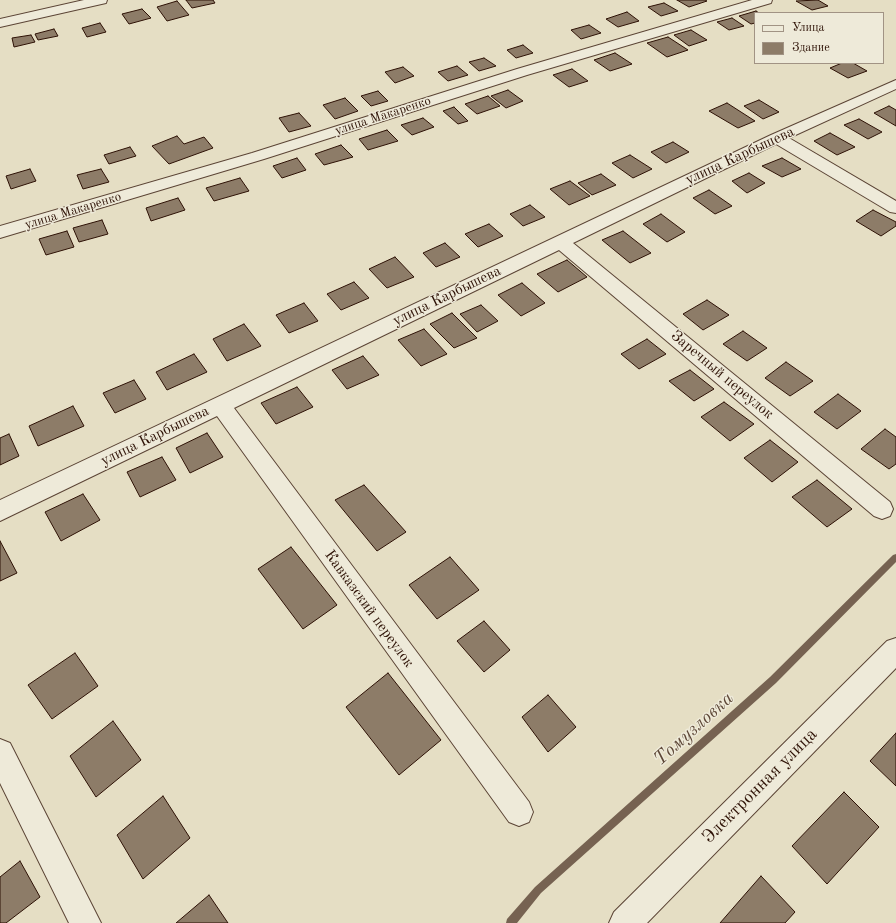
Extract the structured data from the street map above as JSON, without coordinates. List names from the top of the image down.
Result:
{
  "streets": {
    "street": [
      "улица Макаренко",
      "улица Карбышева",
      "Заречный переулок",
      "Кавказский переулок",
      "Электронная улица"
    ]
  },
  "crossings": [
    ["улица Карбышева", "Заречный переулок"],
    ["улица Карбышева", "Кавказский переулок"]
  ],
  "water": ["Томузловка"],
  "legend": ["Улица", "Здание"]
}
